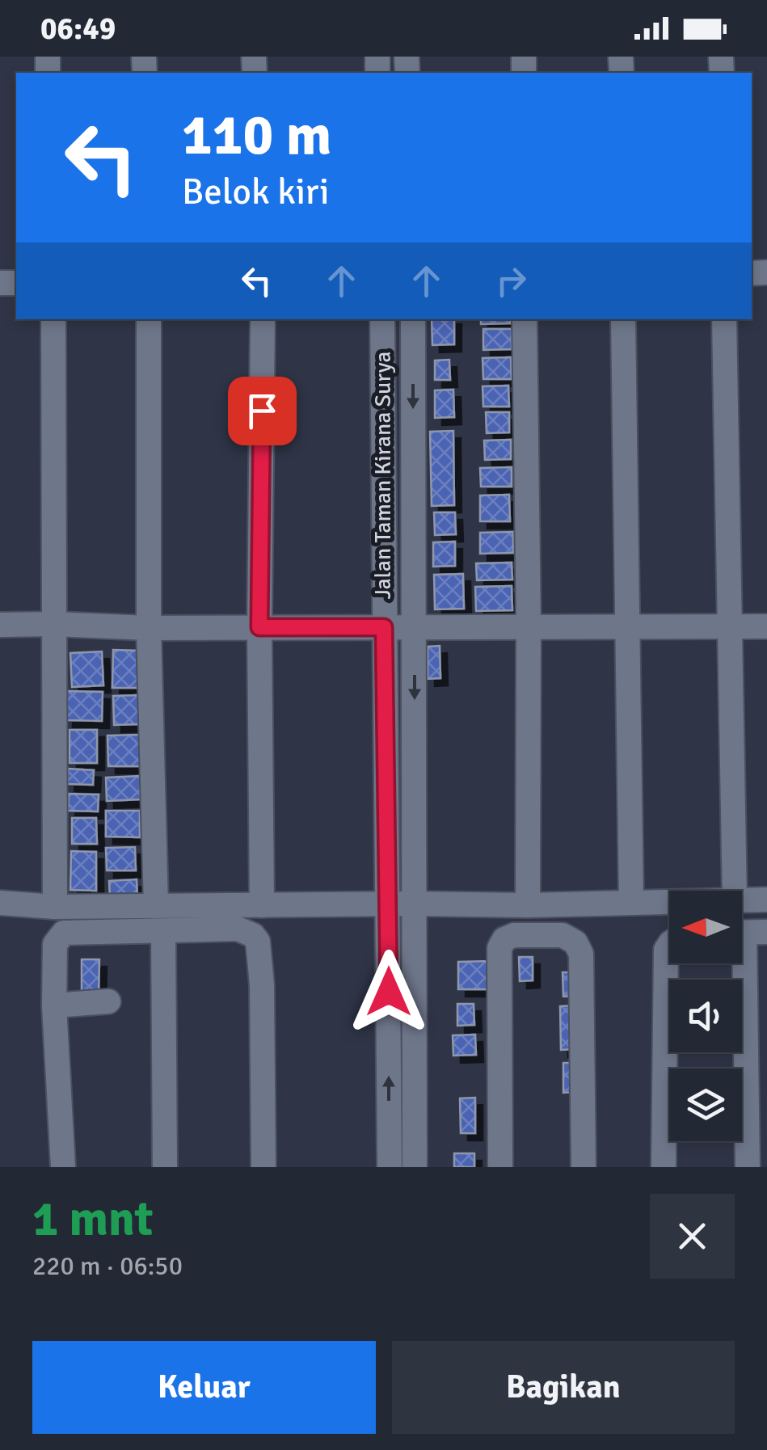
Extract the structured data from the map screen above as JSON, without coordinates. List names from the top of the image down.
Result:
{
  "streets": {
    "street": ["Jalan Taman Kirana Surya"]
  },
  "north": "left",
  "page": {
    "status": "06:49",
    "turn": ["110 m", "Belok kiri"],
    "heading": ["1 mnt", "220 m · 06:50"],
    "buttons": ["Keluar", "Bagikan"]
  }
}
